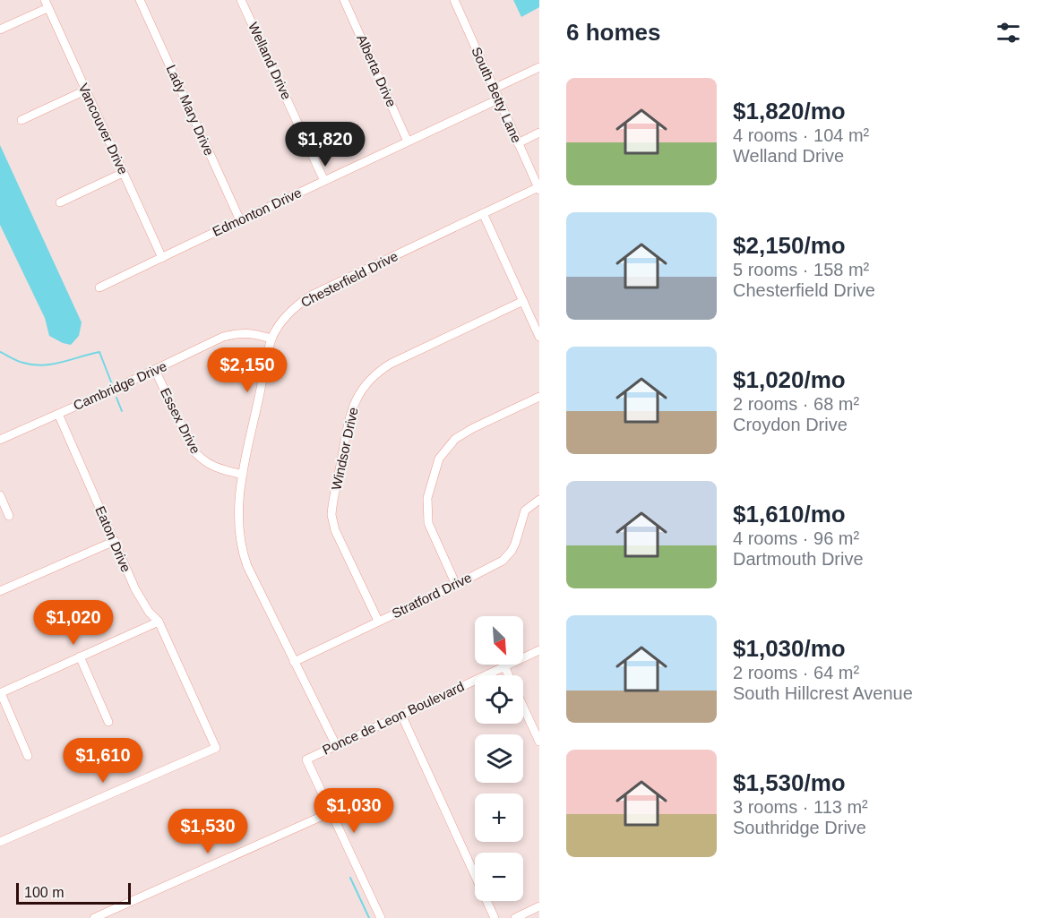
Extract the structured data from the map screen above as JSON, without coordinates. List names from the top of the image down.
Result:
{
  "streets": {
    "street": [
      "Welland Drive",
      "Alberta Drive",
      "South Betty Lane",
      "Lady Mary Drive",
      "Vancouver Drive",
      "Edmonton Drive",
      "Chesterfield Drive",
      "Cambridge Drive",
      "Essex Drive",
      "Windsor Drive",
      "Eaton Drive",
      "Stratford Drive",
      "Ponce de Leon Boulevard"
    ]
  },
  "crossings": [
    ["Welland Drive", "Edmonton Drive"],
    ["Alberta Drive", "Edmonton Drive"],
    ["South Betty Lane", "Edmonton Drive"],
    ["South Betty Lane", "Chesterfield Drive"],
    ["Lady Mary Drive", "Edmonton Drive"],
    ["Vancouver Drive", "Edmonton Drive"],
    ["Chesterfield Drive", "Cambridge Drive"],
    ["Chesterfield Drive", "Essex Drive"],
    ["Chesterfield Drive", "Stratford Drive"],
    ["Chesterfield Drive", "Ponce de Leon Boulevard"],
    ["Cambridge Drive", "Essex Drive"],
    ["Cambridge Drive", "Eaton Drive"],
    ["Windsor Drive", "Stratford Drive"]
  ],
  "scale_bar": "100 m",
  "north": "bottom right",
  "page": {
    "heading": "6 homes",
    "list": [
      {
        "name": "$1,820/mo",
        "note": "4 rooms · 104 m² · Welland Drive"
      },
      {
        "name": "$2,150/mo",
        "note": "5 rooms · 158 m² · Chesterfield Drive"
      },
      {
        "name": "$1,020/mo",
        "note": "2 rooms · 68 m² · Croydon Drive"
      },
      {
        "name": "$1,610/mo",
        "note": "4 rooms · 96 m² · Dartmouth Drive"
      },
      {
        "name": "$1,030/mo",
        "note": "2 rooms · 64 m² · South Hillcrest Avenue"
      },
      {
        "name": "$1,530/mo",
        "note": "3 rooms · 113 m² · Southridge Drive"
      }
    ],
    "price": [
      "$1,820",
      "$2,150",
      "$1,020",
      "$1,610",
      "$1,030",
      "$1,530"
    ],
    "map_buttons": ["+", "−"],
    "scale": "100 m"
  }
}
